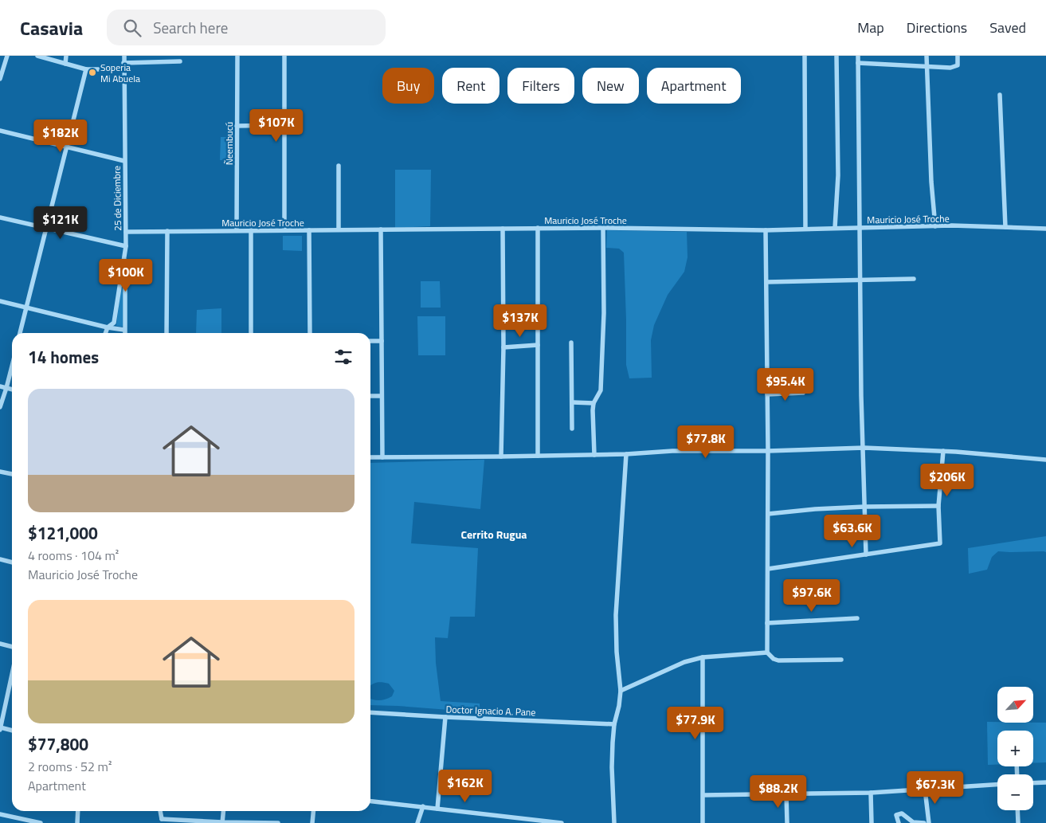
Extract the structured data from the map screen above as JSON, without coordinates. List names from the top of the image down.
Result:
{
  "streets": {
    "street": [
      "Ñeembucú",
      "25 de Diciembre",
      "Mauricio José Troche",
      "Doctor Ignacio A. Pane"
    ]
  },
  "crossings": [
    ["Ñeembucú", "Mauricio José Troche"],
    ["25 de Diciembre", "Mauricio José Troche"]
  ],
  "districts": ["Cerrito Rugua"],
  "places": ["Soperia Mi Abuela"],
  "north": "top right",
  "page": {
    "header": "Casavia",
    "search": "Search here",
    "nav": ["Map", "Directions", "Saved"],
    "chip": [
      "Buy",
      "Rent",
      "Filters",
      "New",
      "Apartment"
    ],
    "price": [
      "$107K",
      "$182K",
      "$121K",
      "$100K",
      "$137K",
      "$95.4K",
      "$77.8K",
      "$206K",
      "$63.6K",
      "$97.6K",
      "$77.9K",
      "$162K",
      "$67.3K",
      "$88.2K"
    ],
    "heading": "14 homes",
    "list": [
      {
        "name": "$121,000",
        "note": "4 rooms · 104 m² · Mauricio José Troche"
      },
      {
        "name": "$77,800",
        "note": "2 rooms · 52 m² · Apartment"
      }
    ],
    "map_buttons": ["+", "−"]
  }
}
